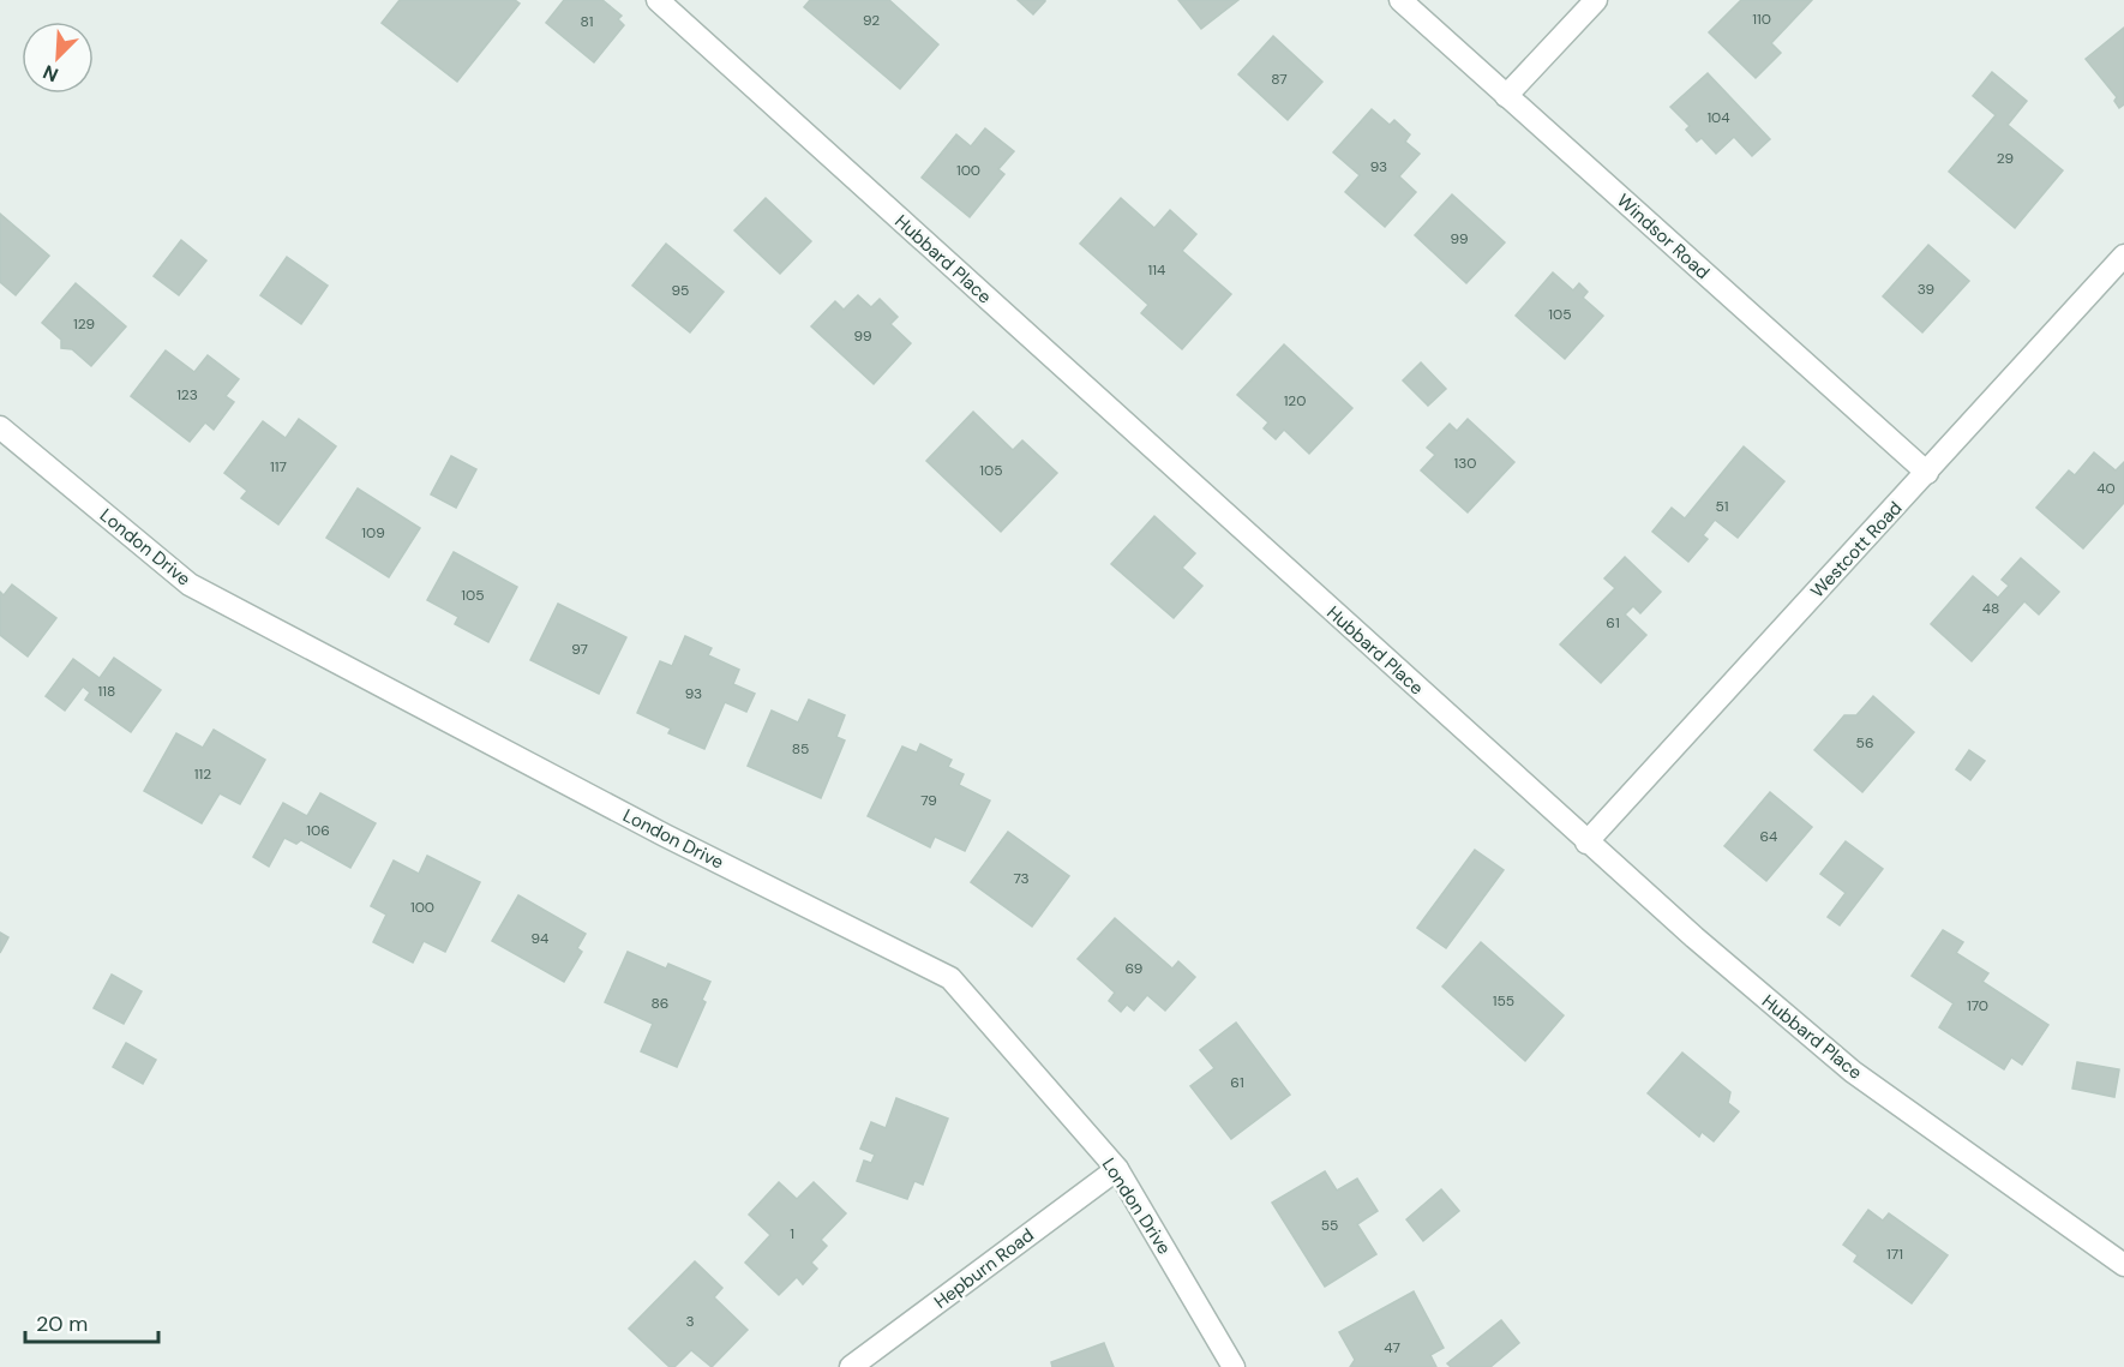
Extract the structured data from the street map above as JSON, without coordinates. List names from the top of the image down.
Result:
{
  "streets": {
    "street": [
      "Windsor Road",
      "Hubbard Place",
      "London Drive",
      "Westcott Road",
      "Hepburn Road"
    ]
  },
  "crossings": [
    ["Windsor Road", "Westcott Road"],
    ["Hubbard Place", "Westcott Road"],
    ["London Drive", "Hepburn Road"]
  ],
  "house_numbers": [
    "110",
    "92",
    "81",
    "87",
    "104",
    "29",
    "93",
    "100",
    "99",
    "114",
    "39",
    "95",
    "105",
    "129",
    "99",
    "123",
    "120",
    "130",
    "117",
    "105",
    "40",
    "51",
    "109",
    "105",
    "48",
    "61",
    "97",
    "118",
    "93",
    "56",
    "85",
    "112",
    "79",
    "106",
    "64",
    "73",
    "100",
    "94",
    "69",
    "155",
    "86",
    "170",
    "61",
    "55",
    "1",
    "171",
    "3",
    "47"
  ],
  "scale_bar": "20 m",
  "north": "bottom left"
}
